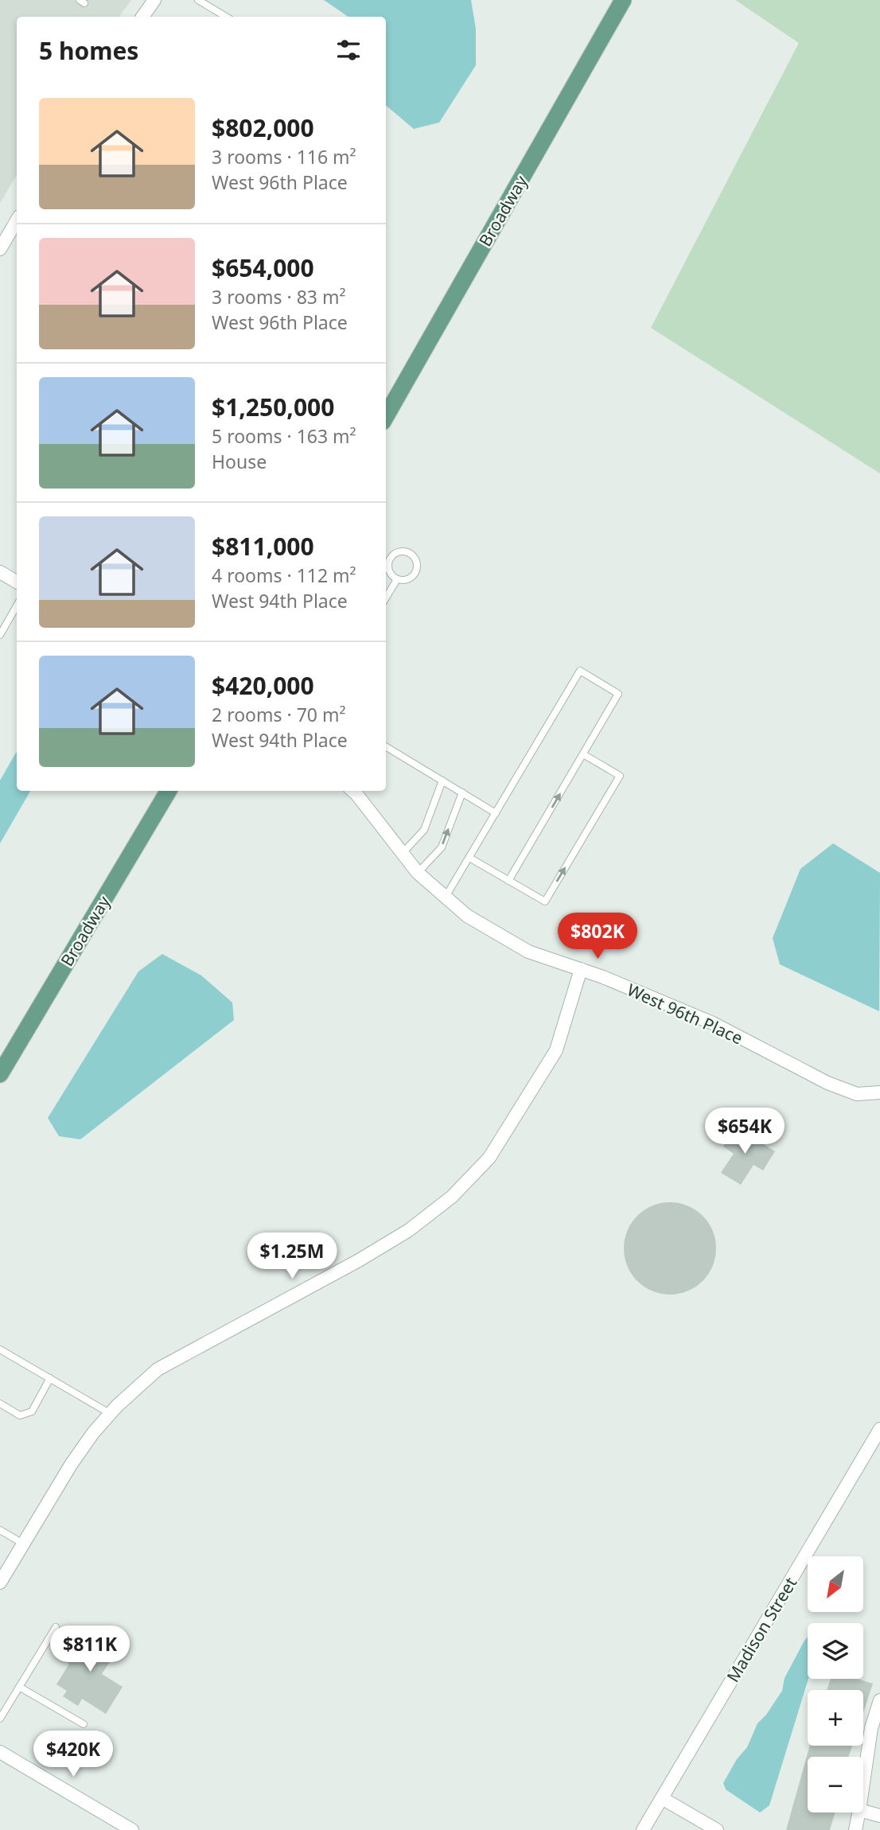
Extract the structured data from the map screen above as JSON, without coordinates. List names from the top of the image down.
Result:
{
  "streets": {
    "main road": ["Broadway"],
    "street": ["West 96th Place", "Madison Street"]
  },
  "north": "bottom left",
  "page": {
    "heading": "5 homes",
    "list": [
      {
        "name": "$802,000",
        "note": "3 rooms · 116 m² · West 96th Place"
      },
      {
        "name": "$654,000",
        "note": "3 rooms · 83 m² · West 96th Place"
      },
      {
        "name": "$1,250,000",
        "note": "5 rooms · 163 m² · House"
      },
      {
        "name": "$811,000",
        "note": "4 rooms · 112 m² · West 94th Place"
      },
      {
        "name": "$420,000",
        "note": "2 rooms · 70 m² · West 94th Place"
      }
    ],
    "price": [
      "$802K",
      "$654K",
      "$1.25M",
      "$811K",
      "$420K"
    ],
    "map_buttons": ["+", "−"]
  }
}
